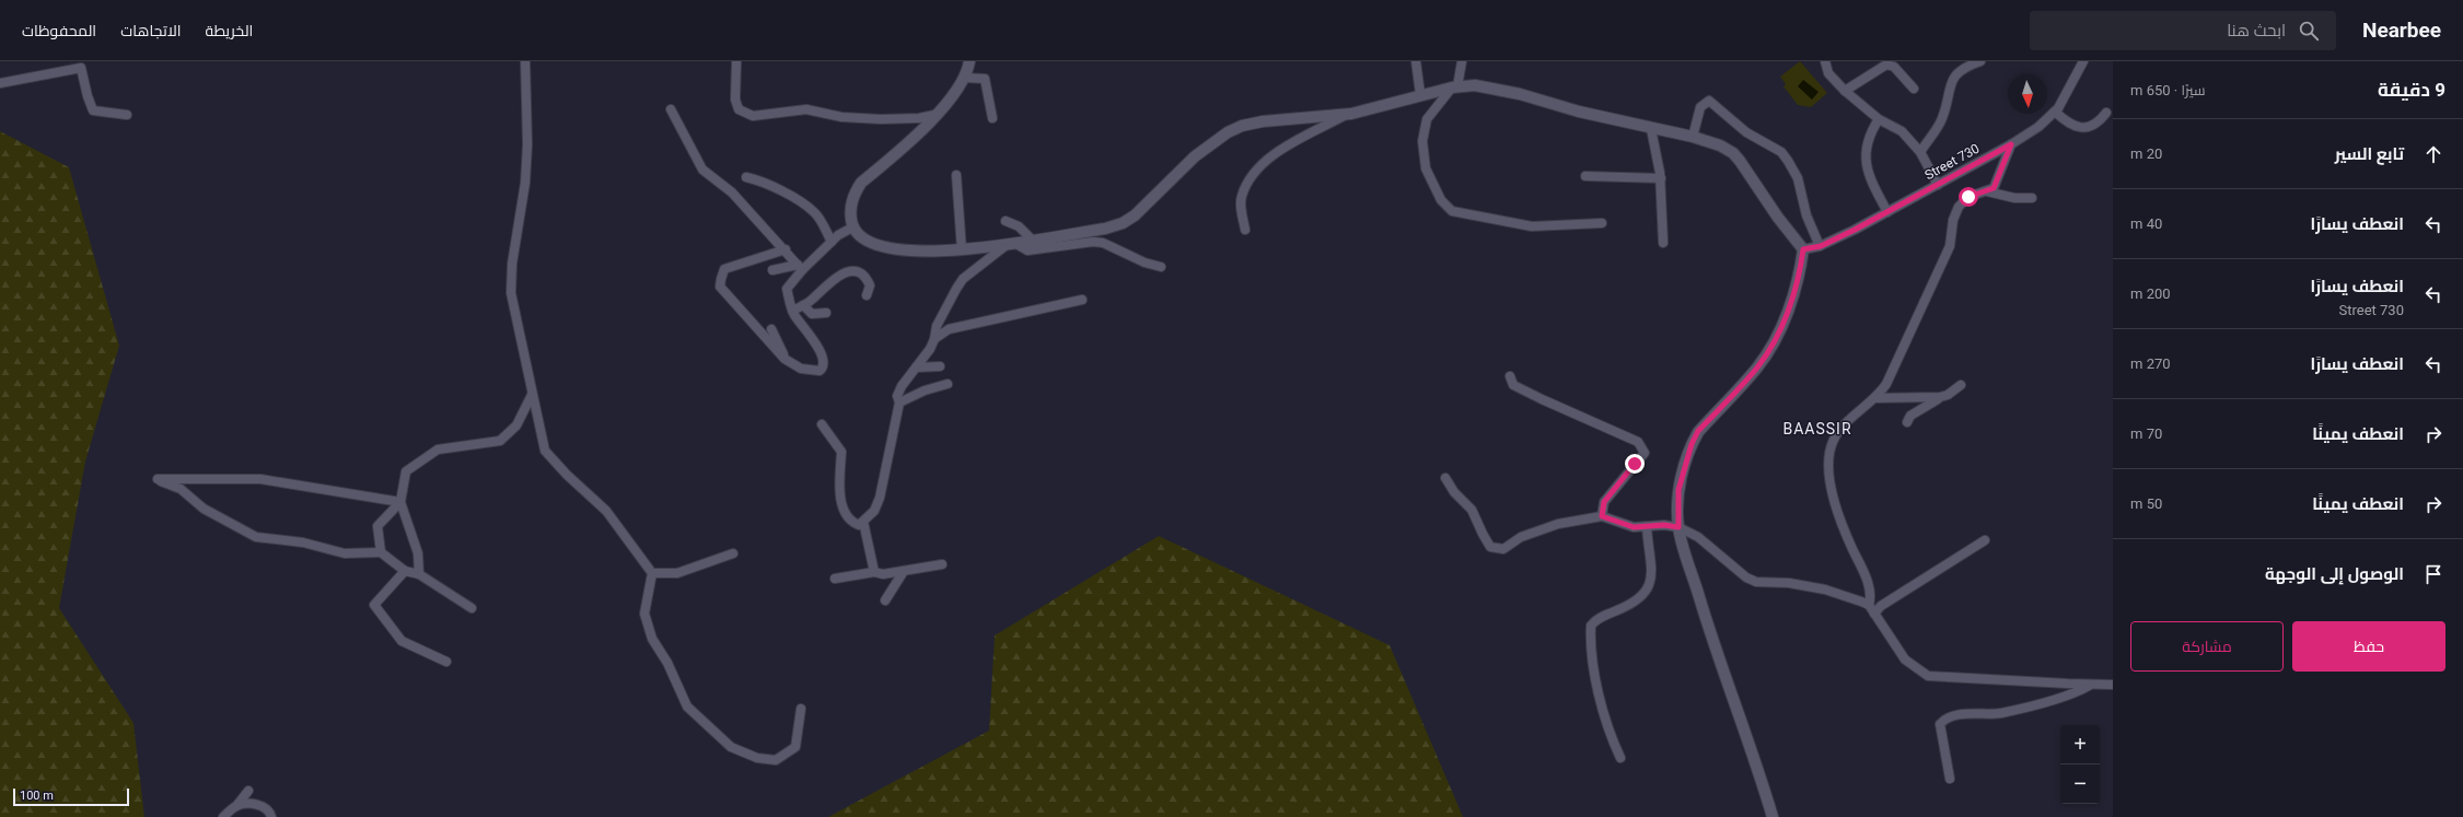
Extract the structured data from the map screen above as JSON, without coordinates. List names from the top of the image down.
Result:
{
  "streets": {
    "street": ["Street 730"]
  },
  "districts": ["BAASSIR"],
  "scale_bar": "100 m",
  "north": "bottom",
  "page": {
    "header": "Nearbee",
    "search": "ابحث هنا",
    "nav": ["الخريطة", "الاتجاهات", "المحفوظات"],
    "heading": ["9 دقيقة", "سيرًا · 650 m"],
    "list": [
      ["تابع السير", "20 m"],
      ["انعطف يسارًا", "40 m"],
      ["انعطف يسارًا", "Street 730", "200 m"],
      ["انعطف يسارًا", "270 m"],
      ["انعطف يمينًا", "70 m"],
      ["انعطف يمينًا", "50 m"],
      "الوصول إلى الوجهة"
    ],
    "buttons": ["حفظ", "مشاركة"],
    "map_buttons": ["+", "−"],
    "scale": "100 m"
  }
}
